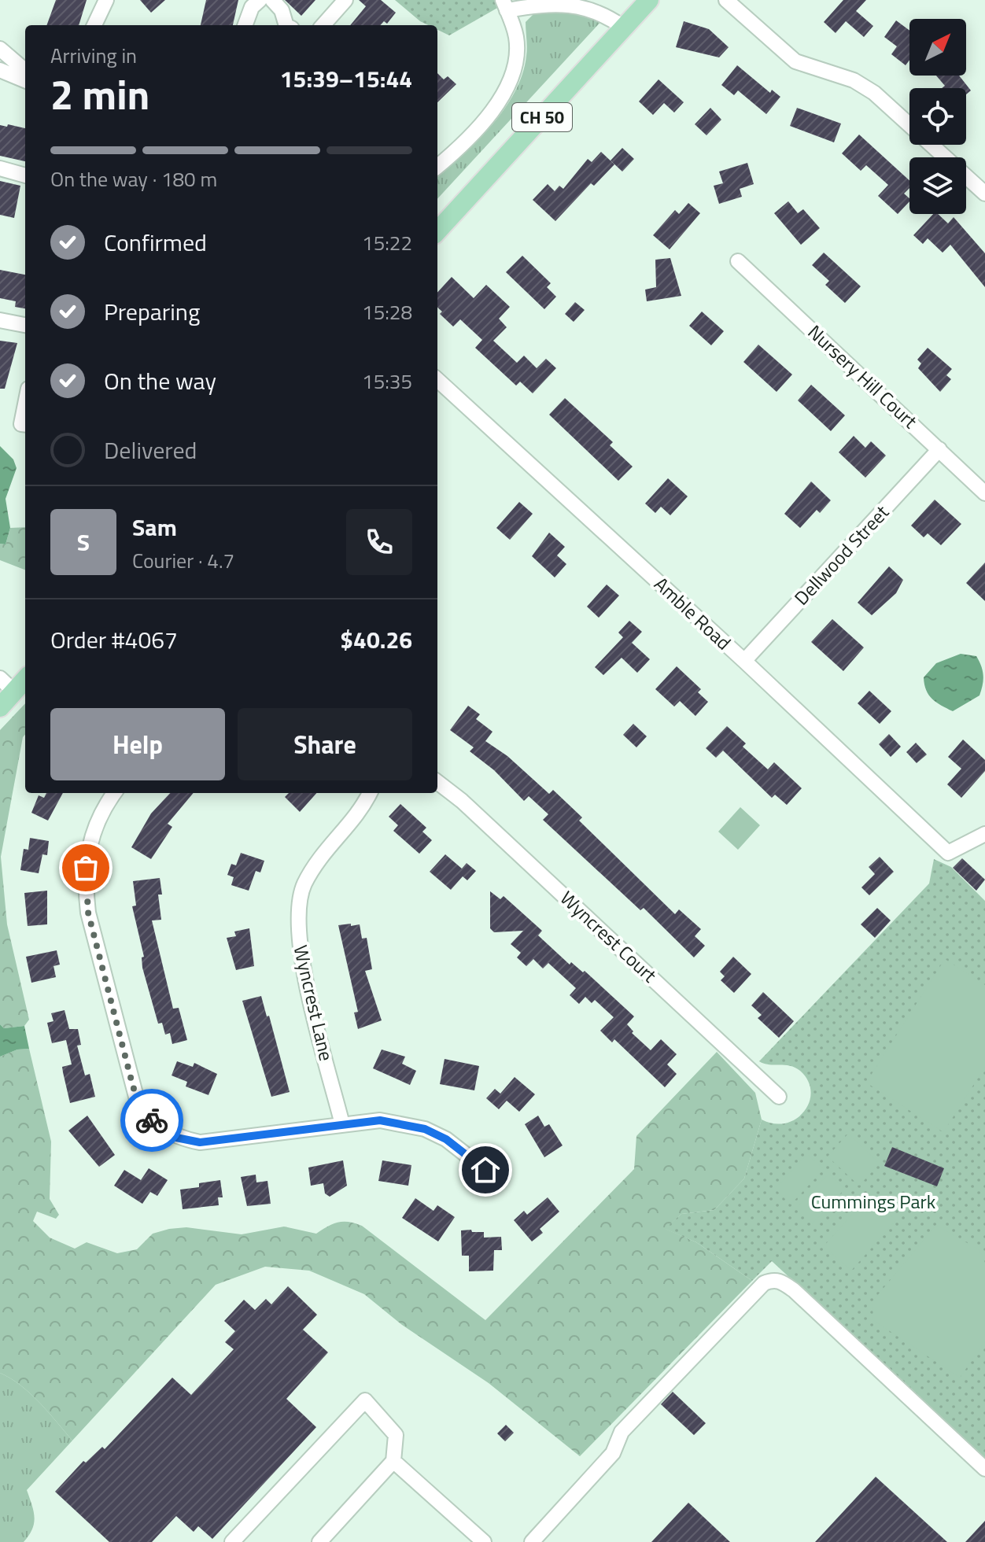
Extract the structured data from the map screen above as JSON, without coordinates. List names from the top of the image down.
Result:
{
  "streets": {
    "main road": ["CH 50"],
    "street": [
      "Nursery Hill Court",
      "Dellwood Street",
      "Amble Road",
      "Wyncrest Court",
      "Wyncrest Lane"
    ]
  },
  "crossings": [
    ["Nursery Hill Court", "Dellwood Street"],
    ["Dellwood Street", "Amble Road"]
  ],
  "parks": ["Cummings Park"],
  "north": "top right",
  "page": {
    "heading": ["2 min", "Arriving in", "15:39–15:44"],
    "panel": [
      "Sam",
      "Courier · 4.7",
      "Order #4067",
      "$40.26"
    ],
    "bar": "On the way · 180 m",
    "list": [
      ["Confirmed", "15:22"],
      ["Preparing", "15:28"],
      ["On the way", "15:35"],
      "Delivered"
    ],
    "round": "S",
    "buttons": ["Help", "Share"]
  }
}
